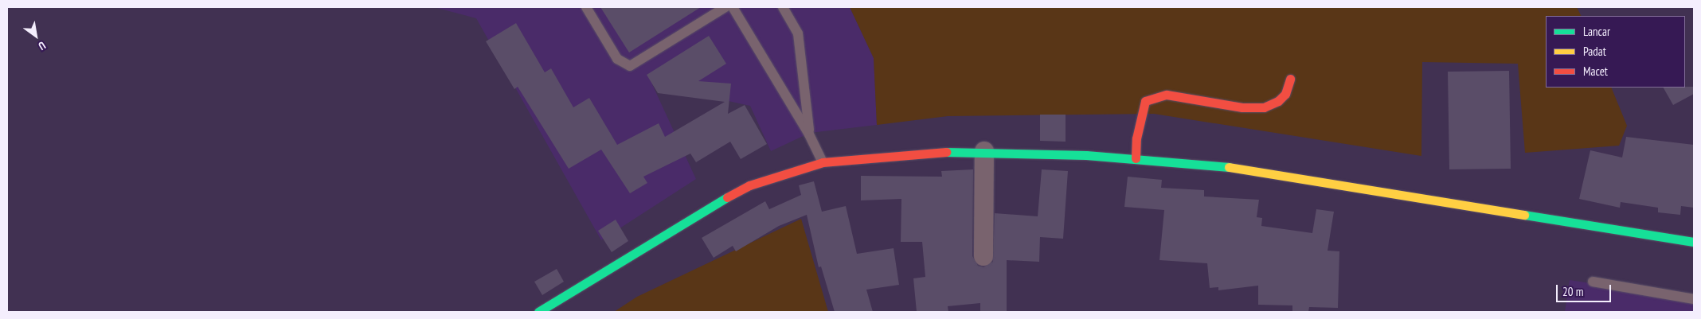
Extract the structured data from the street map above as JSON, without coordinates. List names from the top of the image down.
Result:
{
  "legend": ["Lancar", "Padat", "Macet"],
  "scale_bar": "20 m",
  "north": "bottom right"
}
